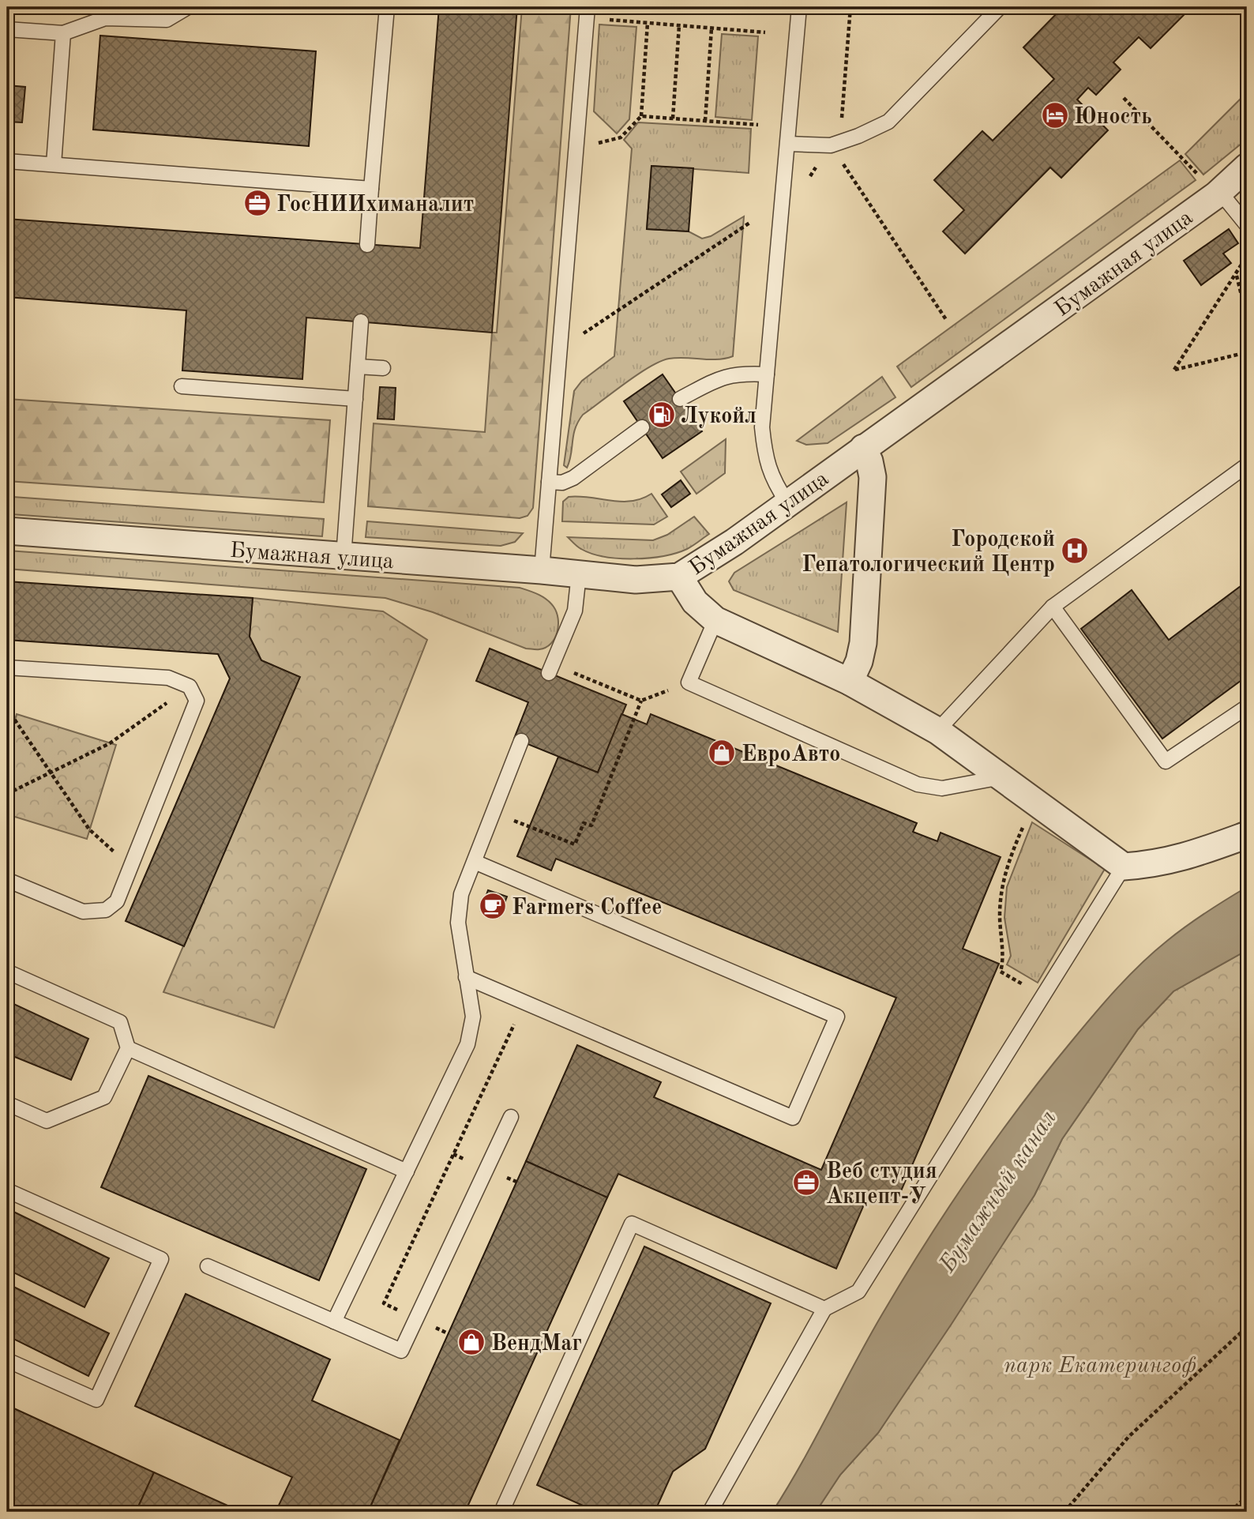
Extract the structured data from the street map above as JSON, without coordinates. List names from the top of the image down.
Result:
{
  "streets": {
    "street": ["Бумажная улица"]
  },
  "water": ["Бумажный канал"],
  "parks": ["парк Екатерингоф"],
  "places": {
    "hotel": ["Юность"],
    "office": ["ГосНИИхиманалит", "Веб студия Акцепт-У"],
    "fuel station": ["Лукойл"],
    "hospital": ["Городской Гепатологический Центр"],
    "shop": ["ЕвроАвто", "ВендМаг"],
    "cafe": ["Farmers Coffee"]
  }
}
